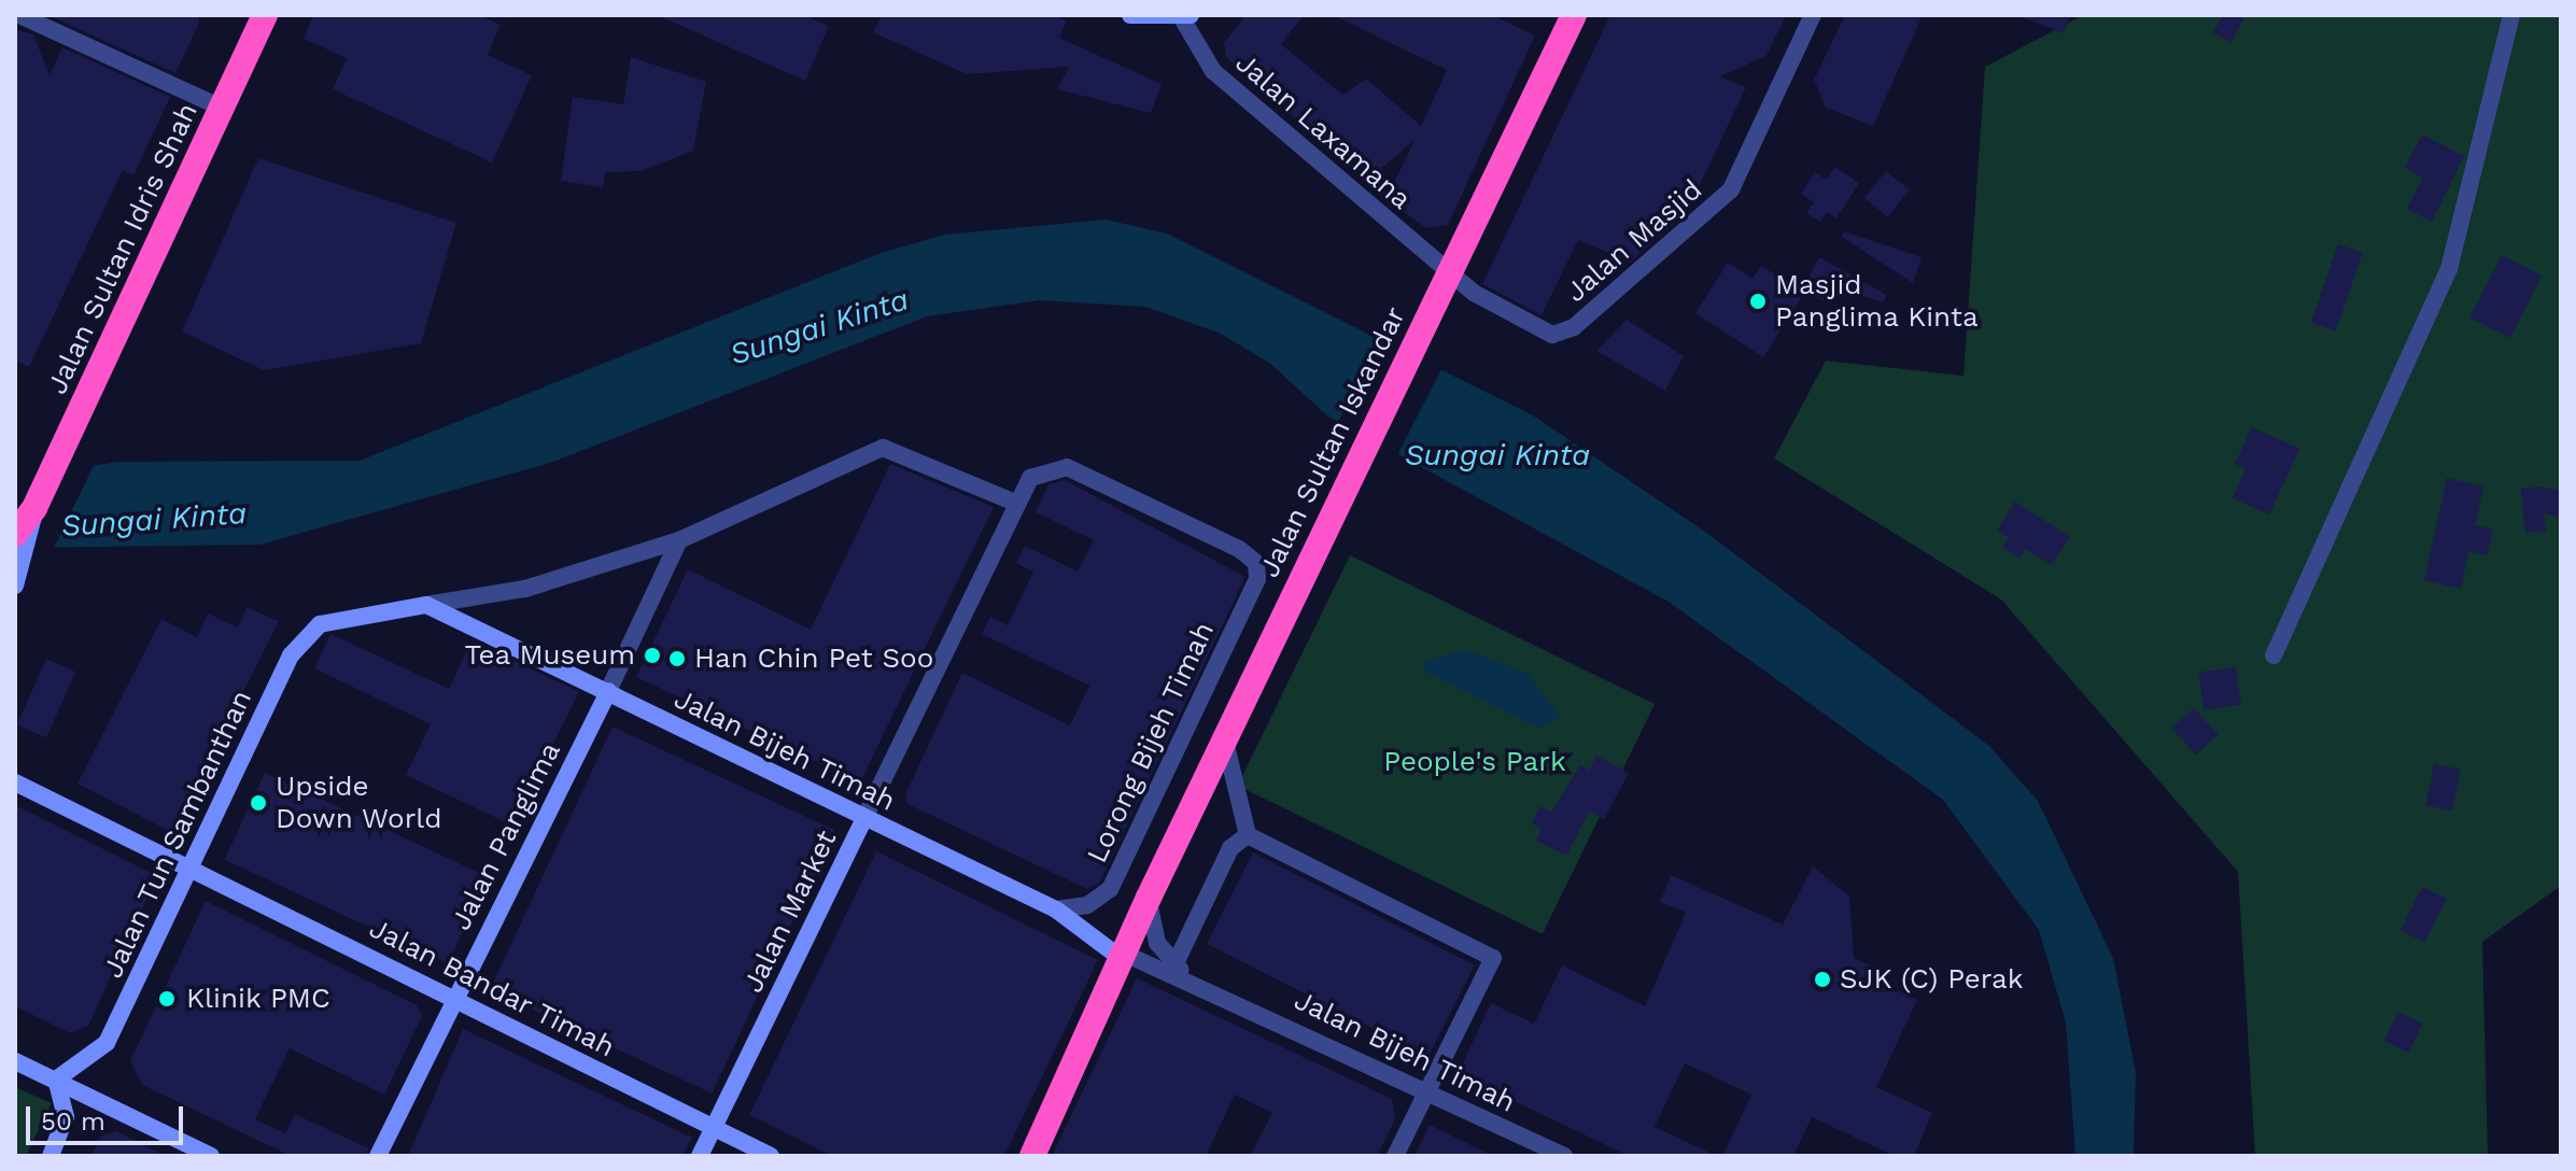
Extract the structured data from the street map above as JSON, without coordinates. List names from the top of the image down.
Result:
{
  "streets": {
    "highway": ["Jalan Sultan Idris Shah", "Jalan Sultan Iskandar"],
    "street": [
      "Jalan Laxamana",
      "Jalan Masjid",
      "Lorong Bijeh Timah",
      "Jalan Bijeh Timah",
      "Jalan Tun Sambanthan",
      "Jalan Panglima",
      "Jalan Market",
      "Jalan Bandar Timah"
    ]
  },
  "crossings": [
    ["Jalan Laxamana", "Jalan Masjid"],
    ["Jalan Laxamana", "Jalan Sultan Iskandar"],
    ["Jalan Masjid", "Jalan Sultan Iskandar"],
    ["Jalan Sultan Iskandar", "Jalan Bijeh Timah"],
    ["Lorong Bijeh Timah", "Jalan Bijeh Timah"],
    ["Lorong Bijeh Timah", "Jalan Market"],
    ["Jalan Bijeh Timah", "Jalan Tun Sambanthan"],
    ["Jalan Bijeh Timah", "Jalan Panglima"],
    ["Jalan Bijeh Timah", "Jalan Market"],
    ["Jalan Tun Sambanthan", "Jalan Bandar Timah"],
    ["Jalan Panglima", "Jalan Bandar Timah"],
    ["Jalan Market", "Jalan Bandar Timah"]
  ],
  "water": ["Sungai Kinta"],
  "parks": ["People's Park"],
  "places": [
    "Masjid Panglima Kinta",
    "Tea Museum",
    "Han Chin Pet Soo",
    "Upside Down World",
    "SJK (C) Perak",
    "Klinik PMC"
  ],
  "scale_bar": "50 m"
}
